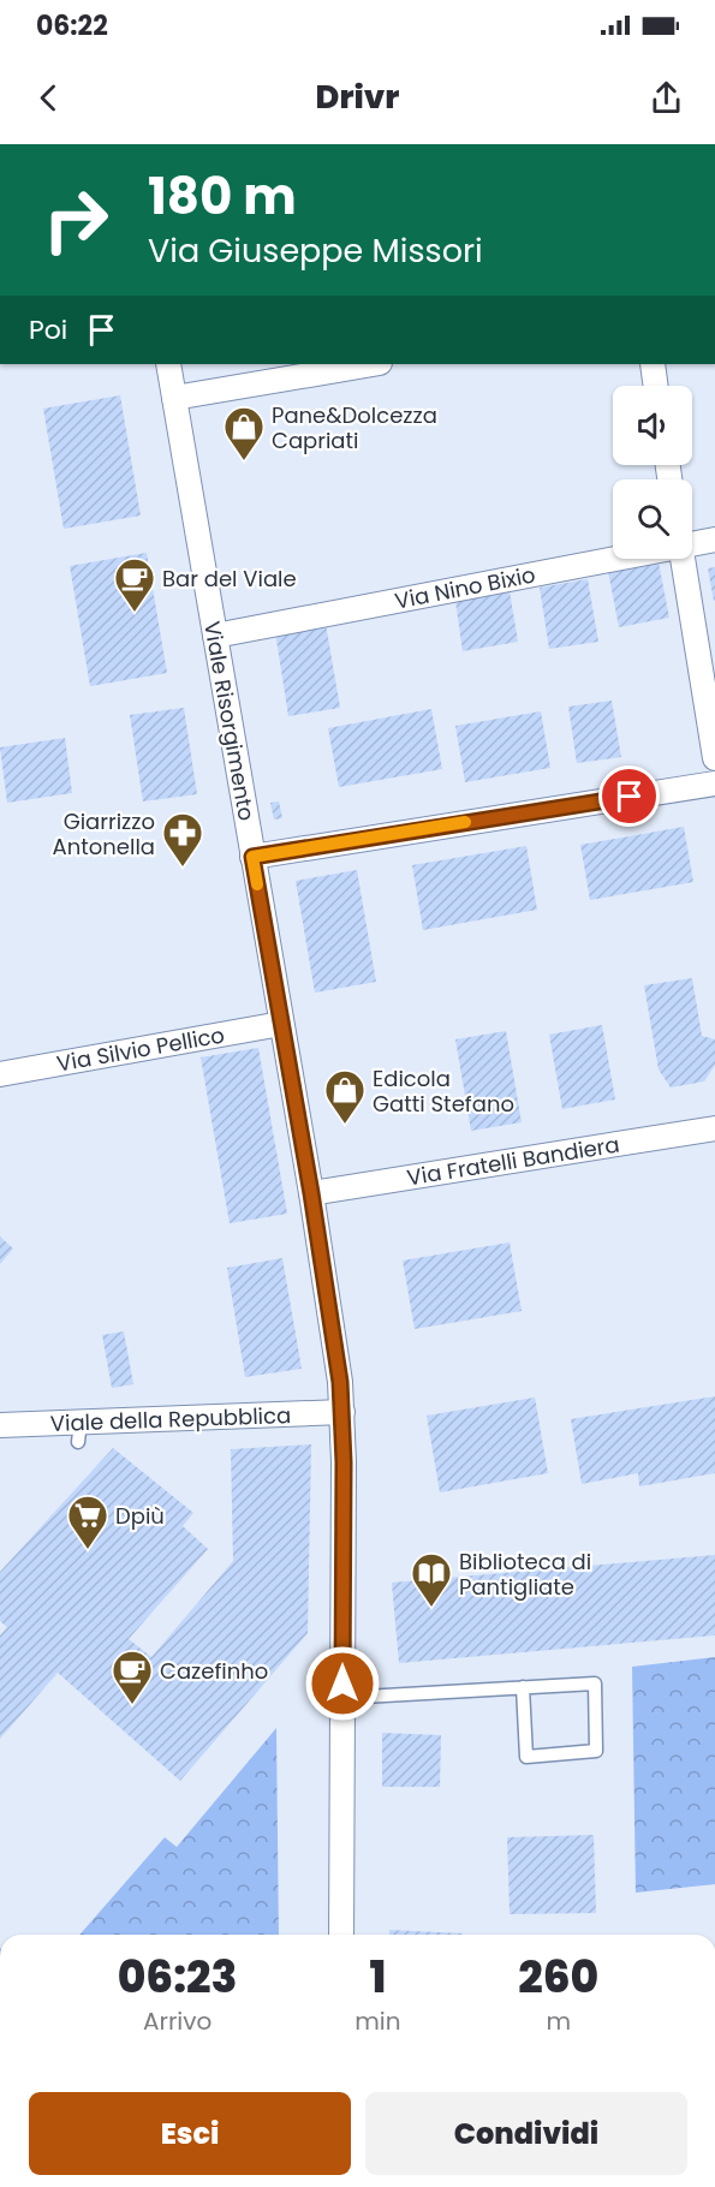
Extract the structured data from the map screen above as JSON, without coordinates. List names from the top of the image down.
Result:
{
  "streets": {
    "street": [
      "Via Nino Bixio",
      "Viale Risorgimento",
      "Via Silvio Pellico",
      "Via Fratelli Bandiera",
      "Viale della Repubblica"
    ]
  },
  "crossings": [
    ["Via Nino Bixio", "Viale Risorgimento"],
    ["Viale Risorgimento", "Via Silvio Pellico"],
    ["Viale Risorgimento", "Via Fratelli Bandiera"],
    ["Viale Risorgimento", "Viale della Repubblica"]
  ],
  "places": {
    "shop": ["Pane&Dolcezza Capriati", "Edicola Gatti Stefano"],
    "cafe": ["Bar del Viale", "Cazefinho"],
    "pharmacy": ["Giarrizzo Antonella"],
    "supermarket": ["Dpiù"],
    "library": ["Biblioteca di Pantigliate"]
  },
  "page": {
    "status": "06:22",
    "header": "Drivr",
    "turn": ["180 m", "Via Giuseppe Missori"],
    "then": "Poi",
    "eta": [
      "06:23",
      "Arrivo",
      "1",
      "min",
      "260",
      "m"
    ],
    "buttons": ["Esci", "Condividi"]
  }
}
